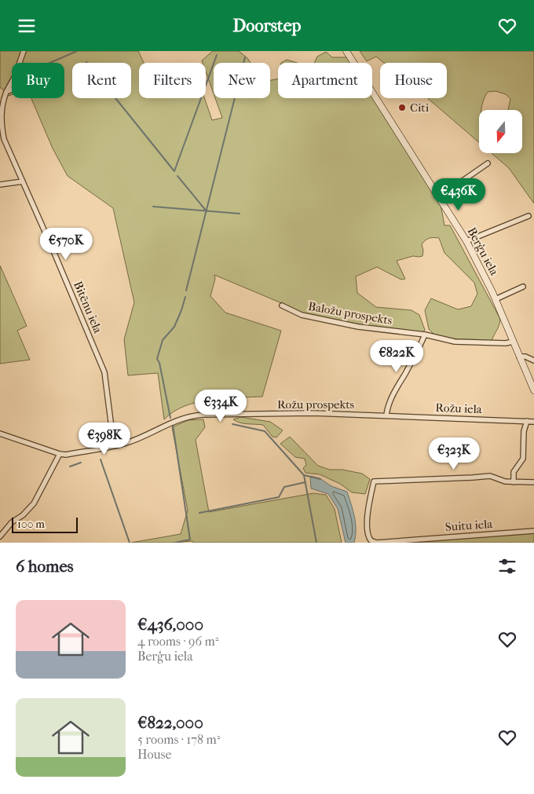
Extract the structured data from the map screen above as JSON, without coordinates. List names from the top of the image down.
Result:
{
  "streets": {
    "main road": ["Berģu iela"],
    "street": [
      "Bitēnu iela",
      "Baložu prospekts",
      "Rožu prospekts",
      "Rožu iela",
      "Suitu iela"
    ]
  },
  "crossings": [
    ["Berģu iela", "Baložu prospekts"],
    ["Bitēnu iela", "Rožu prospekts"],
    ["Rožu prospekts", "Rožu iela"]
  ],
  "places": ["Citi"],
  "scale_bar": "100 m",
  "north": "bottom",
  "page": {
    "header": "Doorstep",
    "chip": [
      "Buy",
      "Rent",
      "Filters",
      "New",
      "Apartment",
      "House"
    ],
    "price": [
      "€436K",
      "€570K",
      "€822K",
      "€334K",
      "€398K",
      "€323K"
    ],
    "scale": "100 m",
    "heading": "6 homes",
    "list": [
      {
        "name": "€436,000",
        "note": "4 rooms · 96 m² · Berģu iela"
      },
      {
        "name": "€822,000",
        "note": "5 rooms · 178 m² · House"
      }
    ]
  }
}
